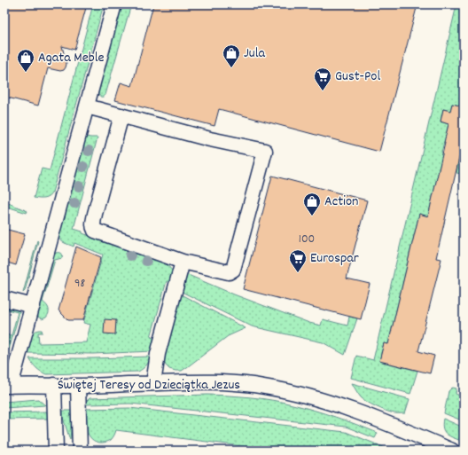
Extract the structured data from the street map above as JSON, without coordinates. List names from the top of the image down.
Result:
{
  "streets": {
    "street": ["Świętej Teresy od Dzieciątka Jezus"]
  },
  "places": {
    "shop": ["Jula", "Agata Meble", "Action"],
    "supermarket": ["Gust-Pol", "Eurospar"]
  },
  "house_numbers": ["100", "98"]
}
